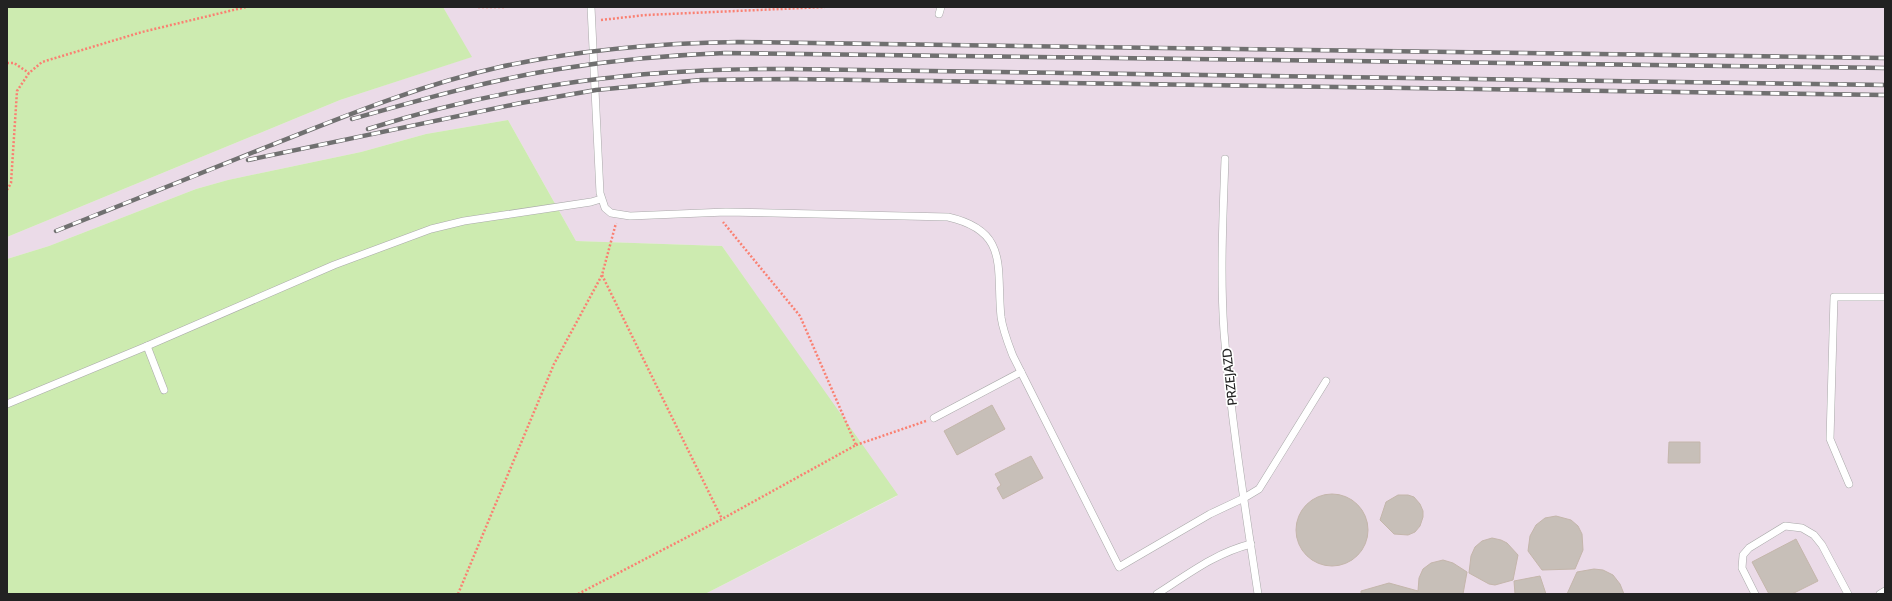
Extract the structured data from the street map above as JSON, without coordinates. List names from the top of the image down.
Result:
{
  "streets": {
    "lane": ["PRZEJAZD"]
  }
}
